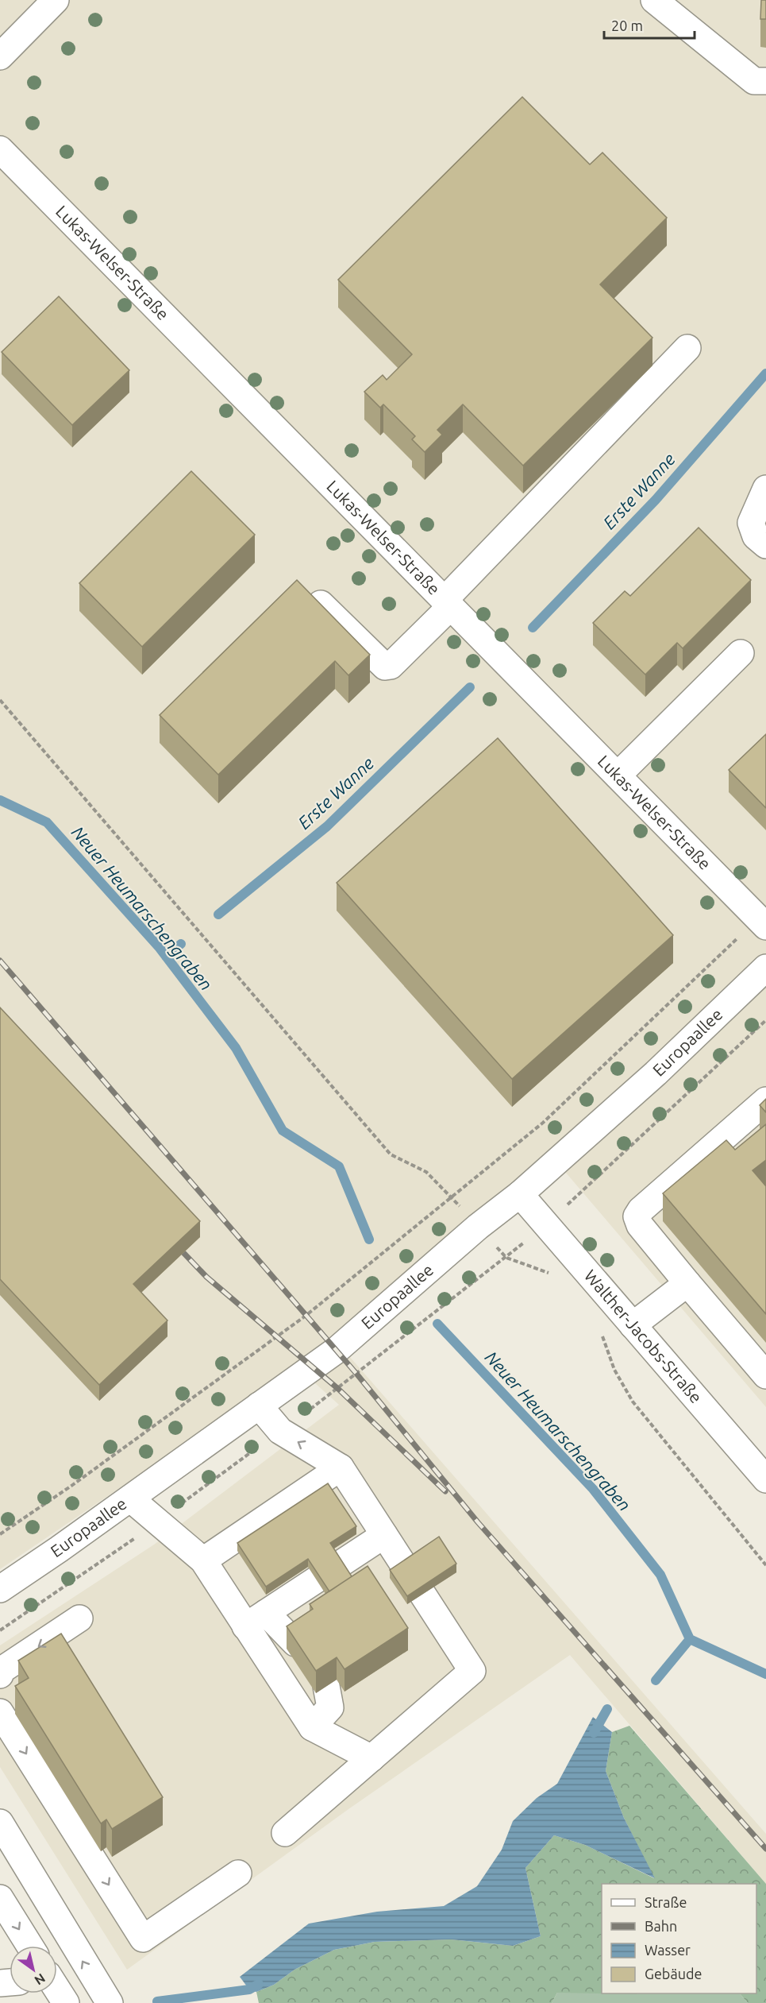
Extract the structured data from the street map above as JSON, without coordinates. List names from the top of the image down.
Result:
{
  "streets": {
    "street": ["Lukas-Welser-Straße", "Europaallee", "Walther-Jacobs-Straße"]
  },
  "crossings": [
    ["Europaallee", "Walther-Jacobs-Straße"]
  ],
  "water": ["Erste Wanne", "Neuer Heumarschengraben"],
  "legend": [
    "Straße",
    "Bahn",
    "Wasser",
    "Gebäude"
  ],
  "scale_bar": "20 m",
  "north": "bottom right"
}
